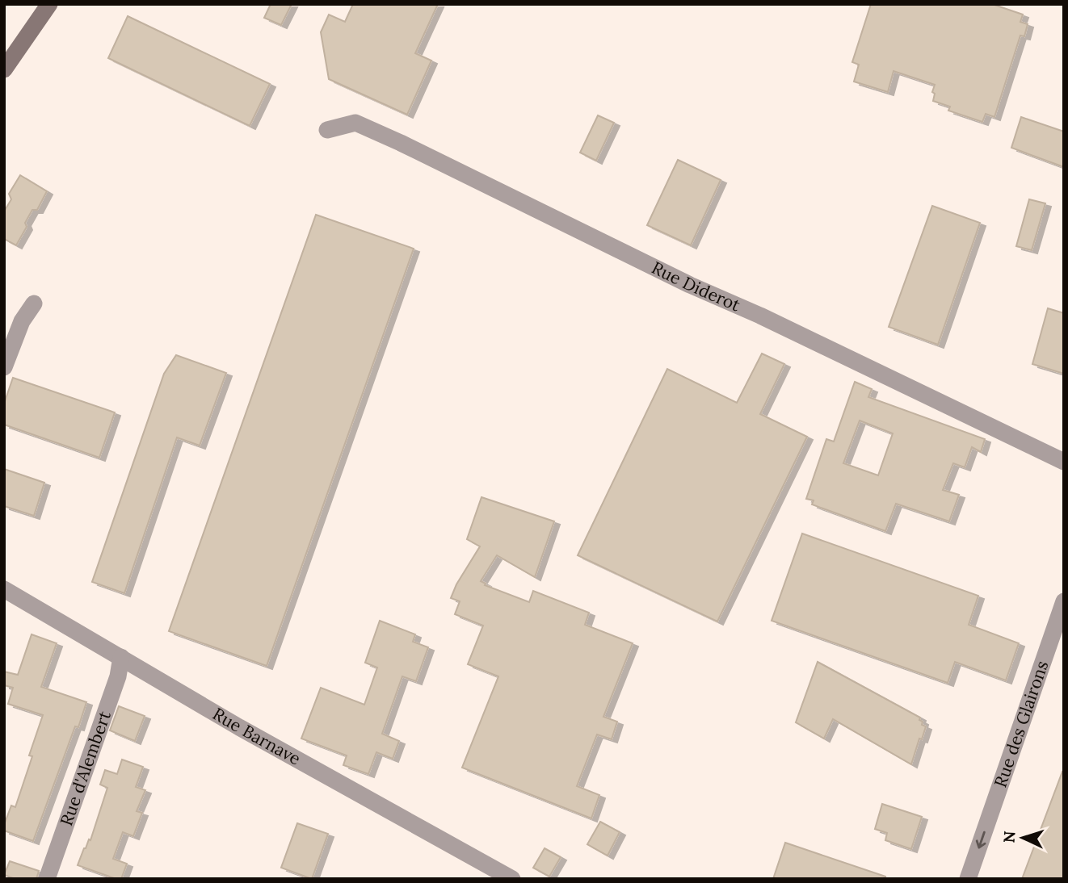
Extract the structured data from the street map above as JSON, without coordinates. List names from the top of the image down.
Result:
{
  "streets": {
    "street": [
      "Rue Diderot",
      "Rue des Glairons",
      "Rue Barnave",
      "Rue d'Alembert"
    ]
  },
  "crossings": [
    ["Rue Barnave", "Rue d'Alembert"]
  ],
  "one_way": ["Rue des Glairons"],
  "north": "left"
}
